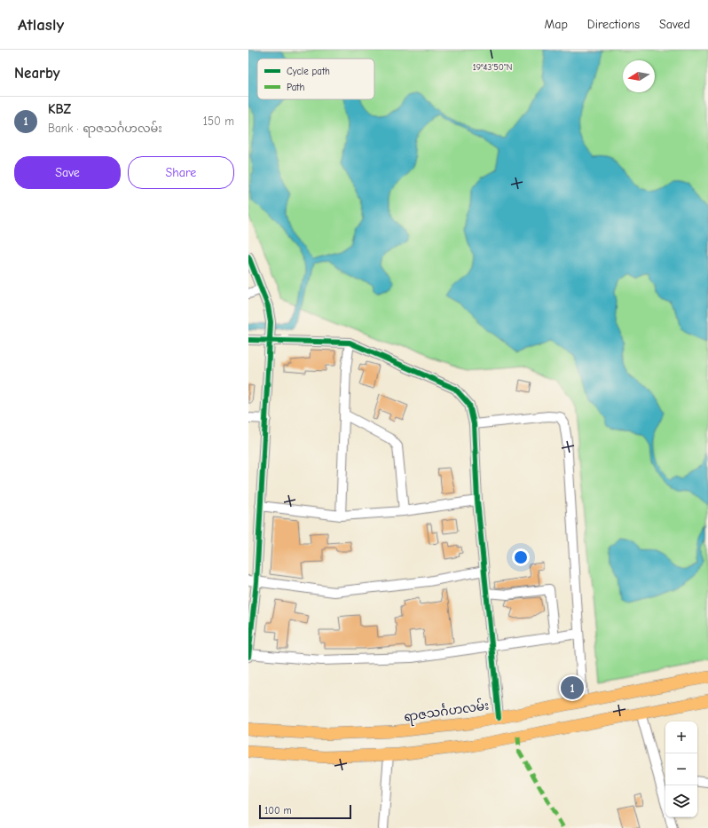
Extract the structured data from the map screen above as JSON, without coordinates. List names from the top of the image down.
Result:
{
  "streets": {
    "main road": ["ရာဇသင်္ဂဟလမ်း"]
  },
  "legend": ["Cycle path", "Path"],
  "scale_bar": "100 m",
  "north": "left",
  "page": {
    "header": "Atlasly",
    "nav": ["Map", "Directions", "Saved"],
    "heading": "Nearby",
    "list": [
      {
        "mark": "1",
        "name": "KBZ",
        "note": "Bank · ရာဇသင်္ဂဟလမ်း",
        "value": "150 m"
      }
    ],
    "buttons": ["Save", "Share"],
    "pins": "1",
    "map_buttons": ["+", "−"],
    "scale": "100 m"
  },
  "coordinates": ["19°43'50\"N"]
}
